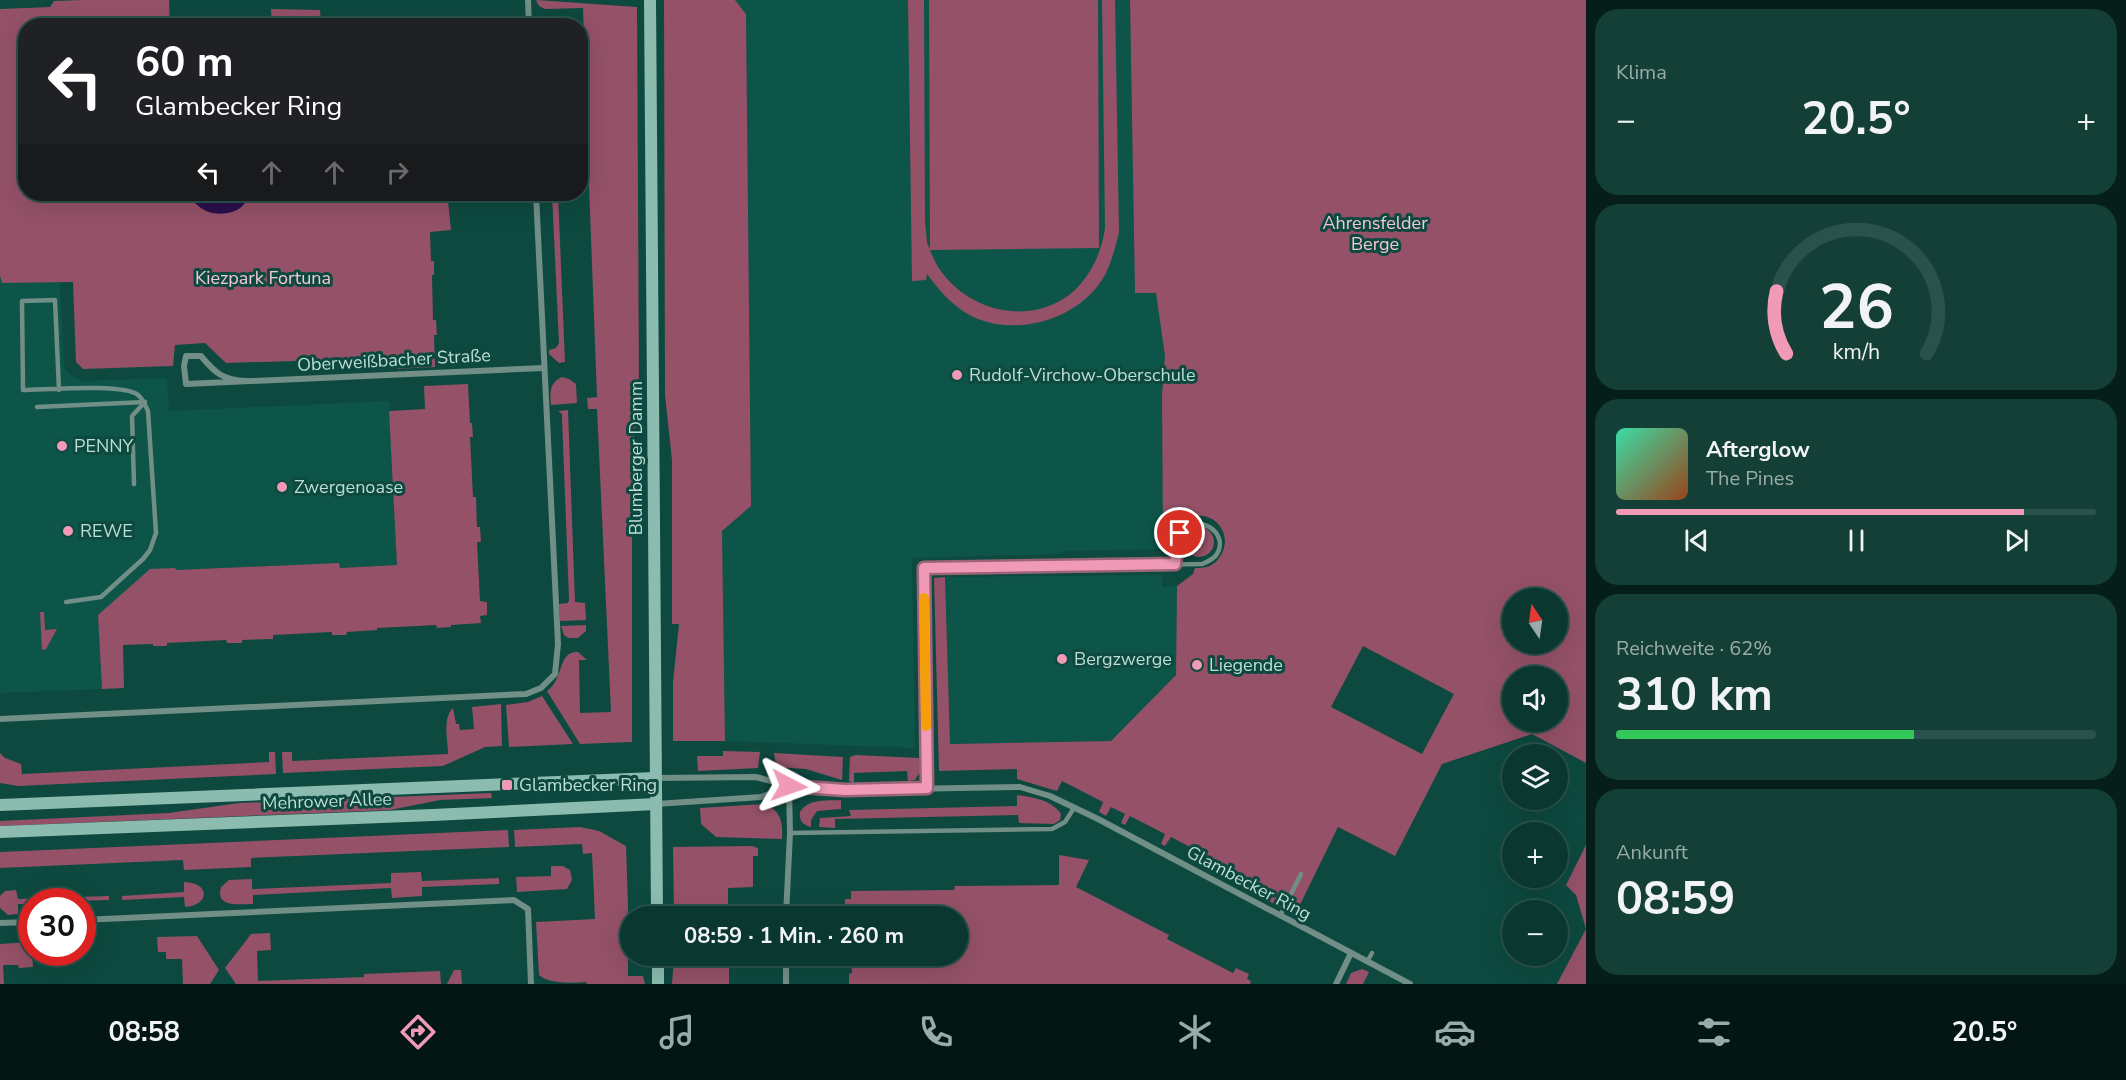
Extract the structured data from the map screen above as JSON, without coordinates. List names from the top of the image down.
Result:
{
  "streets": {
    "main road": ["Blumberger Damm", "Mehrower Allee"],
    "street": ["Oberweißbacher Straße", "Glambecker Ring"]
  },
  "crossings": [
    ["Blumberger Damm", "Mehrower Allee"],
    ["Blumberger Damm", "Glambecker Ring"],
    ["Mehrower Allee", "Glambecker Ring"]
  ],
  "parks": ["Ahrensfelder Berge", "Kiezpark Fortuna"],
  "places": {
    "other": [
      "Rudolf-Virchow-Oberschule",
      "PENNY",
      "Zwergenoase",
      "REWE",
      "Bergzwerge",
      "Liegende"
    ],
    "transit": ["Glambecker Ring"]
  },
  "north": "top",
  "page": {
    "tile": [
      "Klima",
      ["Reichweite · 62%", "310 km"],
      ["Ankunft", "08:59"]
    ],
    "turn": ["60 m", "Glambecker Ring"],
    "heat": ["−", "20.5°", "+"],
    "song": ["Afterglow", "The Pines"],
    "map_buttons": ["+", "−"],
    "limit": "30",
    "trip": "08:59 · 1 Min. · 260 m",
    "tabs": ["08:58", "20.5°"],
    "gauge": ["26", "km/h"]
  }
}
